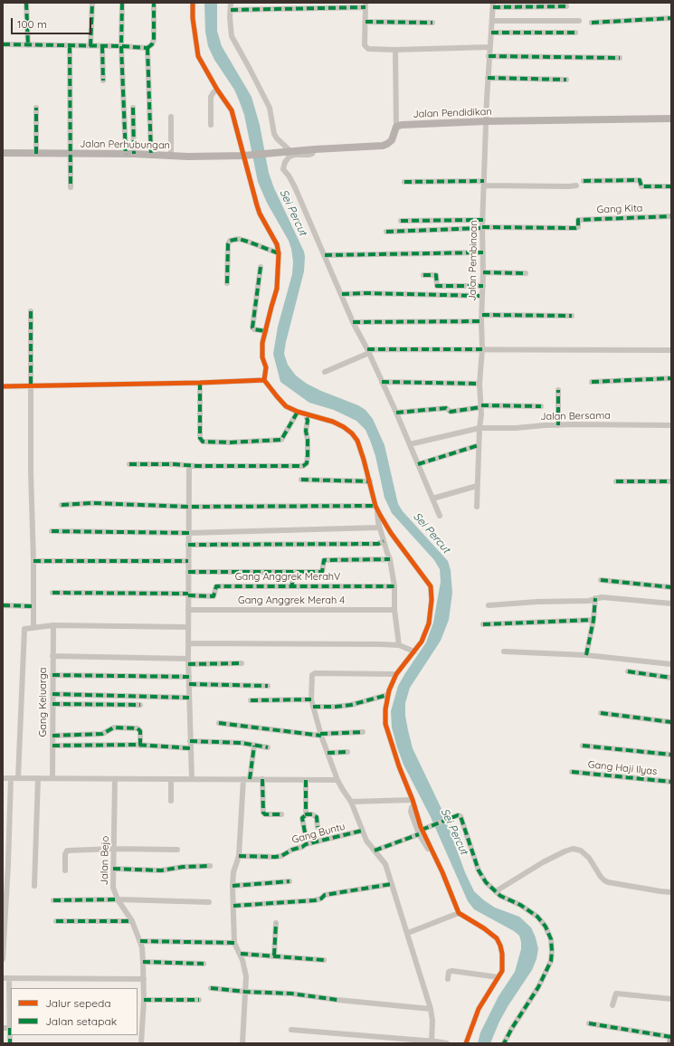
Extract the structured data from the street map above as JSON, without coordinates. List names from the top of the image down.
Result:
{
  "streets": {
    "main road": ["Jalan Pendidikan", "Jalan Perhubungan"],
    "street": [
      "Gang Kita",
      "Jalan Pembinaan",
      "Jalan Bersama",
      "Gang Anggrek MerahV",
      "Gang Anggrek Merah 4",
      "Gang Keluarga",
      "Gang Haji Ilyas",
      "Gang Buntu",
      "Jalan Bejo"
    ]
  },
  "crossings": [
    ["Jalan Pendidikan", "Jalan Pembinaan"],
    ["Gang Kita", "Jalan Pembinaan"],
    ["Jalan Pembinaan", "Jalan Bersama"]
  ],
  "water": ["Sei Percut"],
  "legend": ["Jalur sepeda", "Jalan setapak"],
  "scale_bar": "100 m"
}
